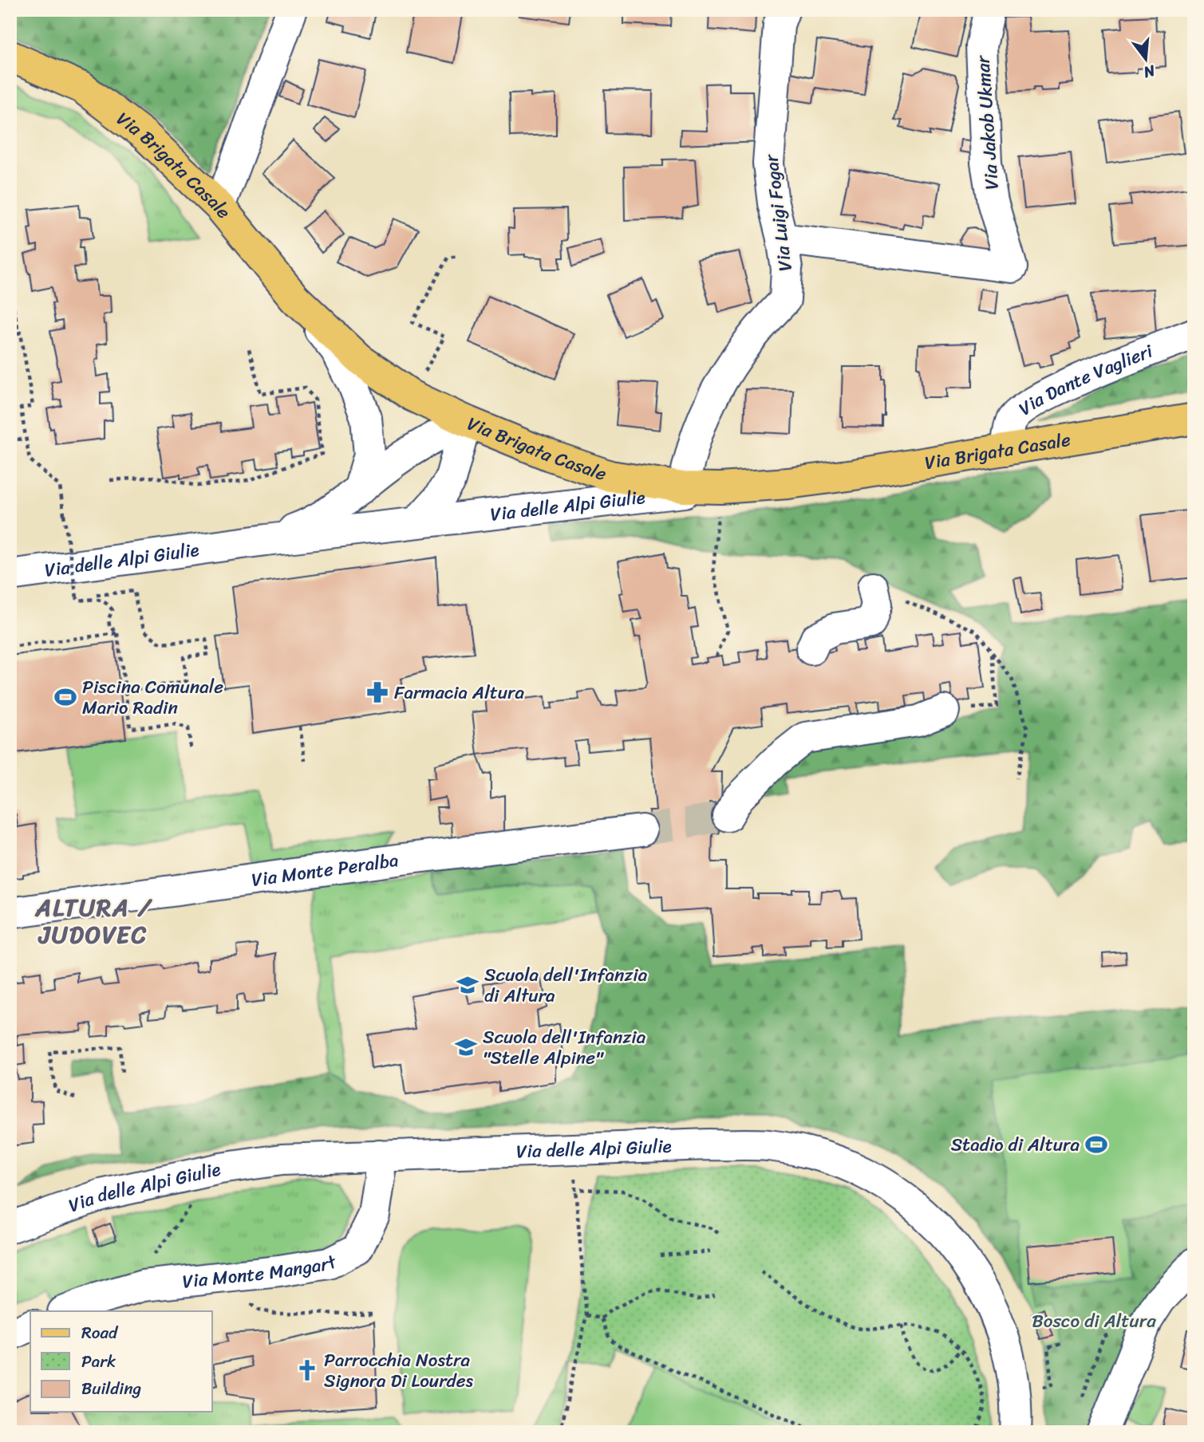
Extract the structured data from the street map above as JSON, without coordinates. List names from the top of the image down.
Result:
{
  "streets": {
    "main road": ["Via Brigata Casale"],
    "street": [
      "Via Jakob Ukmar",
      "Via Luigi Fogar",
      "Via Dante Vaglieri",
      "Via delle Alpi Giulie",
      "Via Monte Peralba",
      "Via Monte Mangart"
    ]
  },
  "crossings": [
    ["Via Jakob Ukmar", "Via Luigi Fogar"],
    ["Via Brigata Casale", "Via Luigi Fogar"],
    ["Via Brigata Casale", "Via Dante Vaglieri"],
    ["Via Brigata Casale", "Via delle Alpi Giulie"],
    ["Via delle Alpi Giulie", "Via Monte Mangart"]
  ],
  "districts": ["ALTURA / JUDOVEC"],
  "parks": ["Bosco di Altura"],
  "places": {
    "pharmacy": ["Farmacia Altura"],
    "sports": ["Piscina Comunale Mario Radin", "Stadio di Altura"],
    "school or university": ["Scuola dell'Infanzia di Altura", "Scuola dell'Infanzia \"Stelle Alpine\""],
    "church": ["Parrocchia Nostra Signora Di Lourdes"]
  },
  "legend": ["Road", "Park", "Building"],
  "north": "bottom"
}
